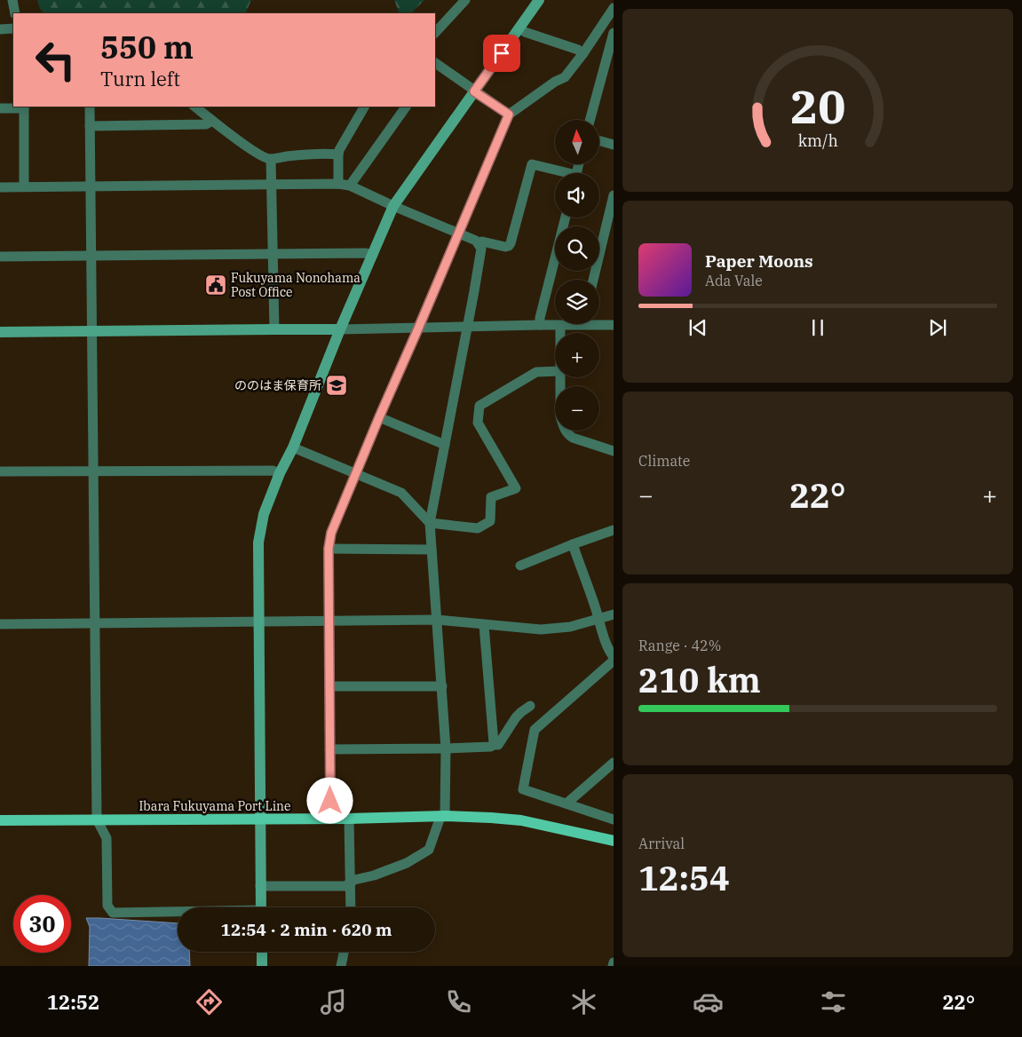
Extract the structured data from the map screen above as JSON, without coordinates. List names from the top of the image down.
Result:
{
  "streets": {
    "main road": ["Ibara Fukuyama Port Line"]
  },
  "places": {
    "public building": ["Fukuyama Nonohama Post Office"],
    "school or university": ["ののはま保育所"]
  },
  "north": "top",
  "page": {
    "turn": ["550 m", "Turn left"],
    "map_buttons": ["+", "−"],
    "song": ["Paper Moons", "Ada Vale"],
    "tile": [
      "Climate",
      ["Range · 42%", "210 km"],
      ["Arrival", "12:54"]
    ],
    "heat": ["−", "22°", "+"],
    "limit": "30",
    "trip": "12:54 · 2 min · 620 m",
    "tabs": ["12:52", "22°"],
    "gauge": ["20", "km/h"]
  }
}
